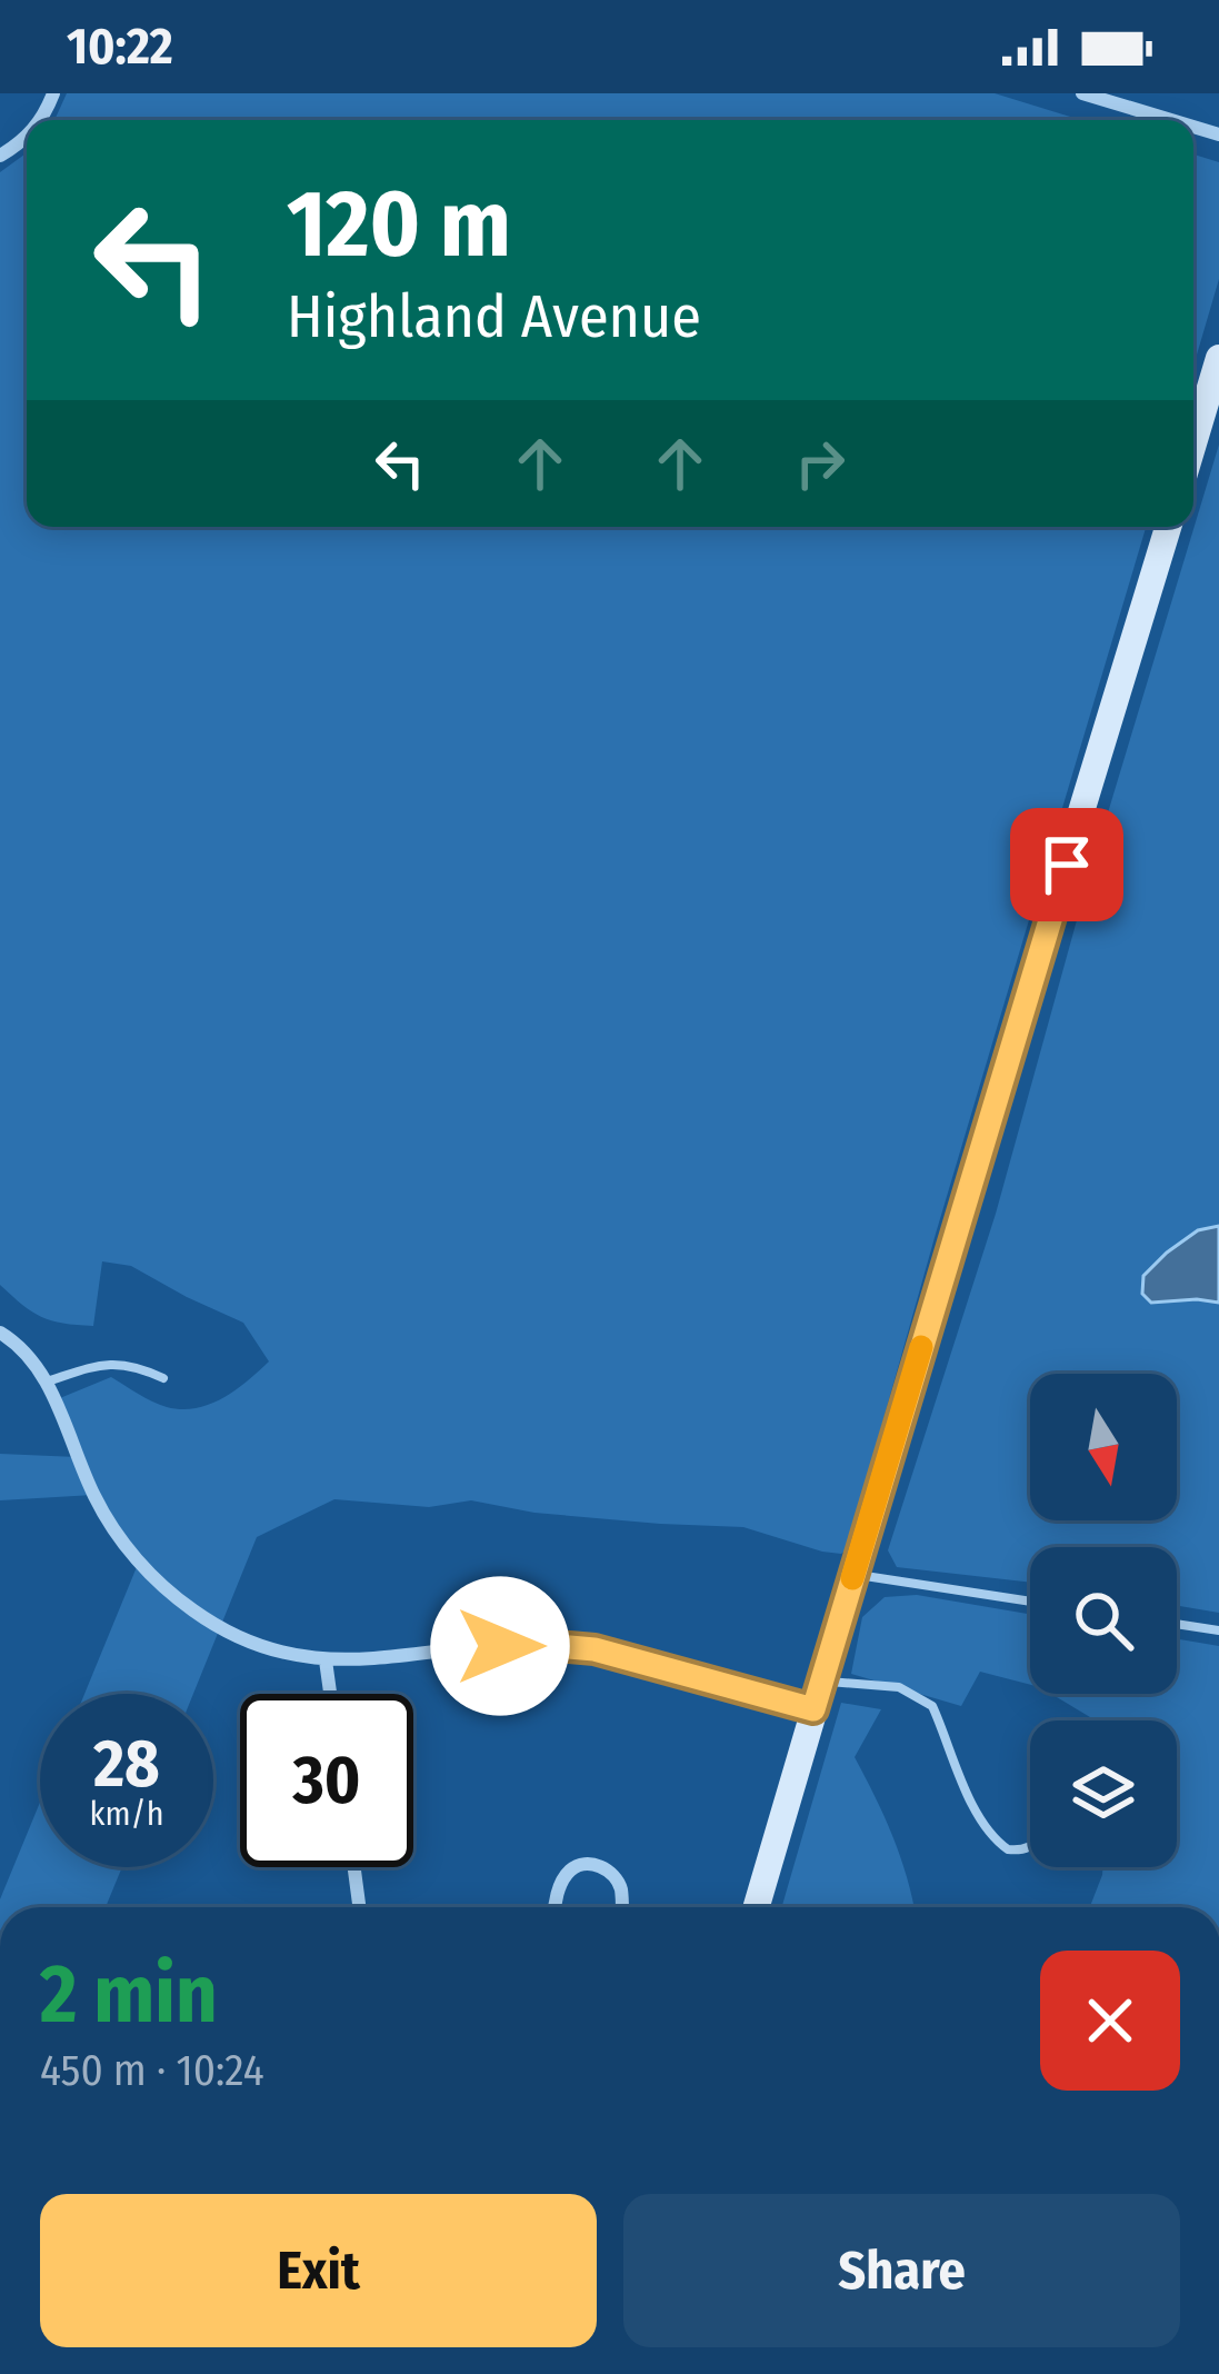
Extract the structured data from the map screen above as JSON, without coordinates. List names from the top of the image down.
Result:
{
  "north": "bottom",
  "page": {
    "status": "10:22",
    "turn": ["120 m", "Highland Avenue"],
    "speed": "28 km/h",
    "limit": "30",
    "heading": ["2 min", "450 m · 10:24"],
    "buttons": ["Exit", "Share"]
  }
}
